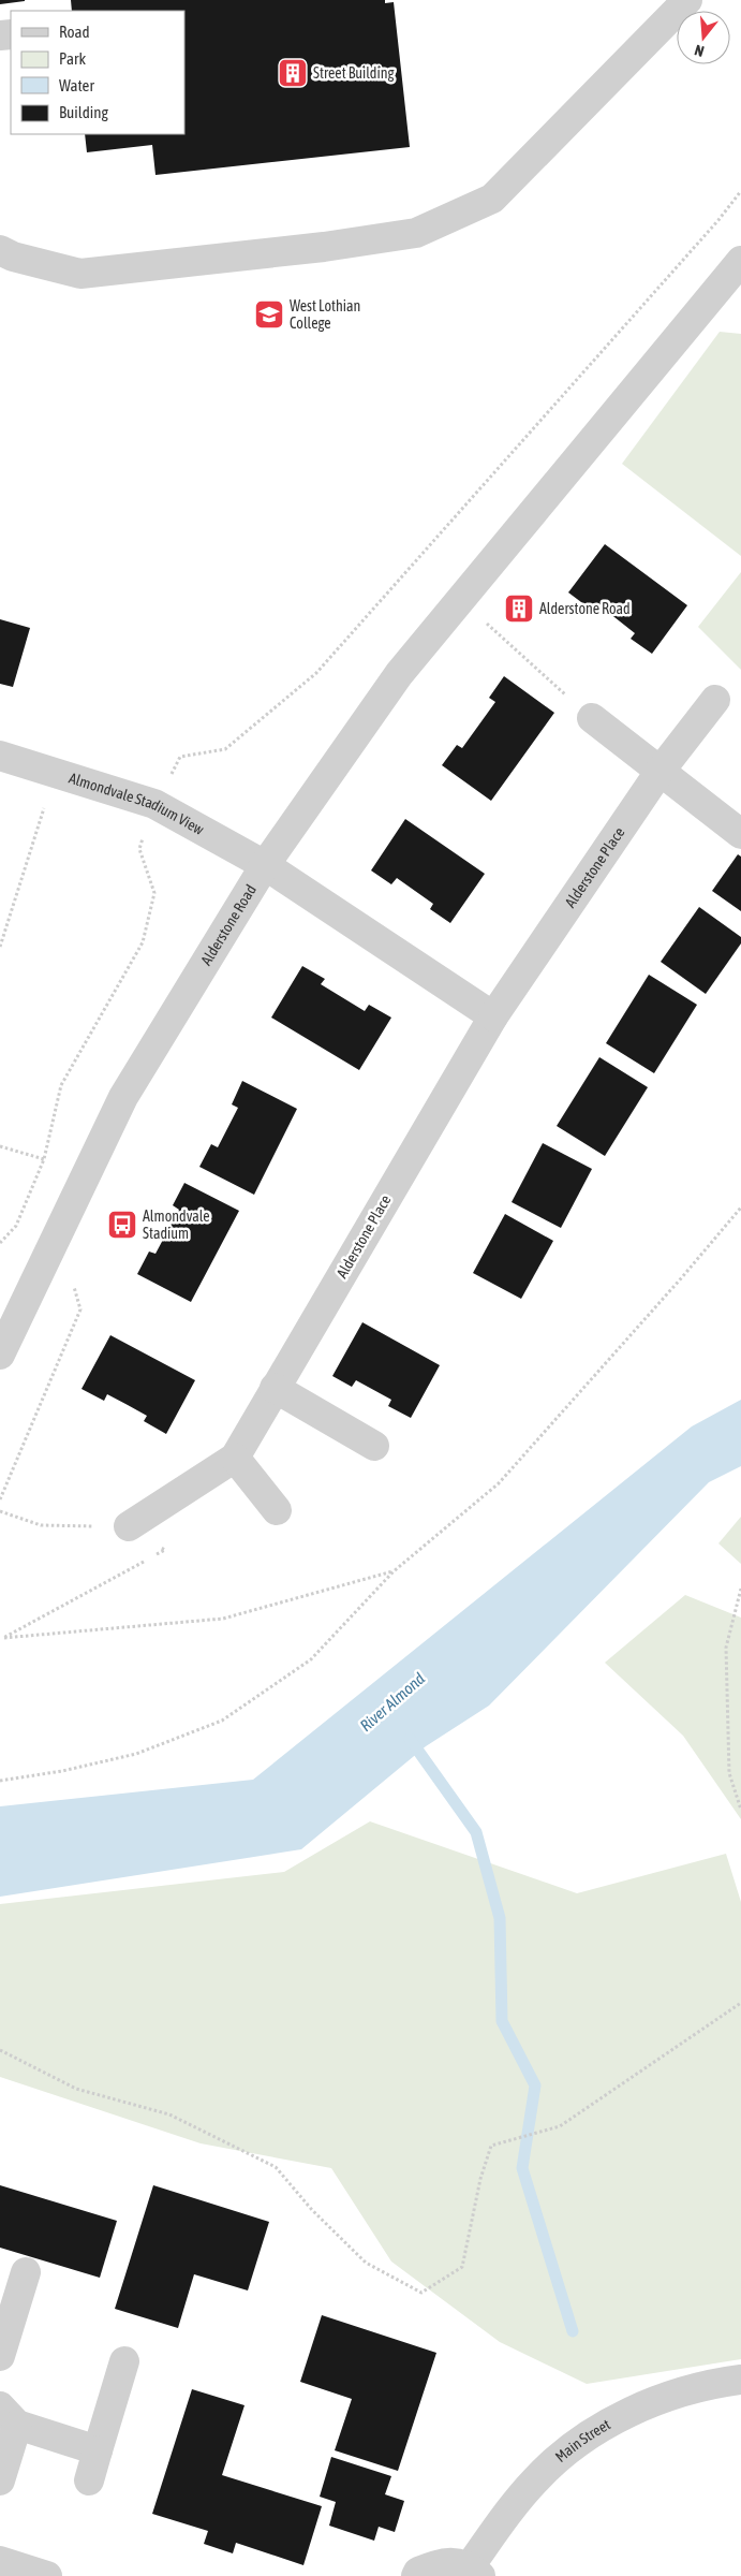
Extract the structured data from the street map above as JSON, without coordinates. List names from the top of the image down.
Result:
{
  "streets": {
    "street": [
      "Almondvale Stadium View",
      "Alderstone Place",
      "Alderstone Road",
      "Main Street"
    ]
  },
  "crossings": [
    ["Almondvale Stadium View", "Alderstone Road"]
  ],
  "water": ["River Almond"],
  "places": {
    "building": ["Street Building", "Alderstone Road"],
    "school or university": ["West Lothian College"],
    "bus stop": ["Almondvale Stadium"]
  },
  "legend": [
    "Road",
    "Park",
    "Water",
    "Building"
  ],
  "north": "bottom"
}
